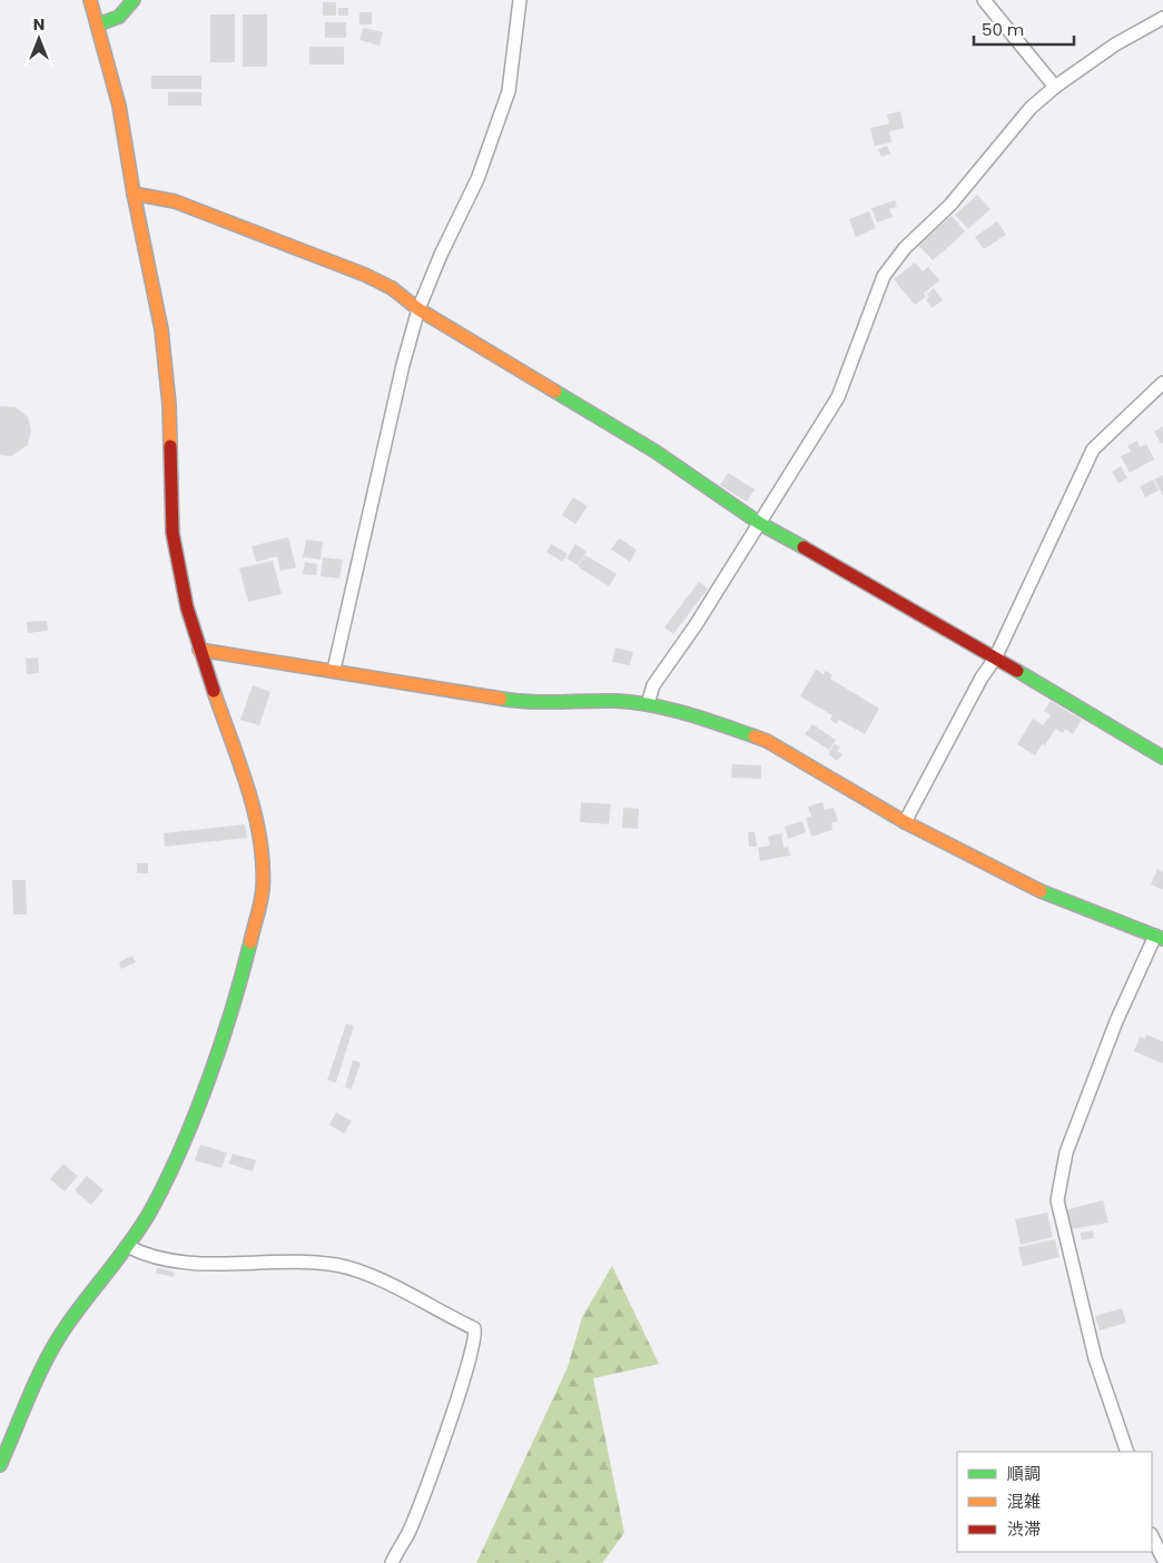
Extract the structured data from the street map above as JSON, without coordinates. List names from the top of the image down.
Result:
{
  "legend": ["順調", "混雑", "渋滞"],
  "scale_bar": "50 m",
  "north": "top"
}
